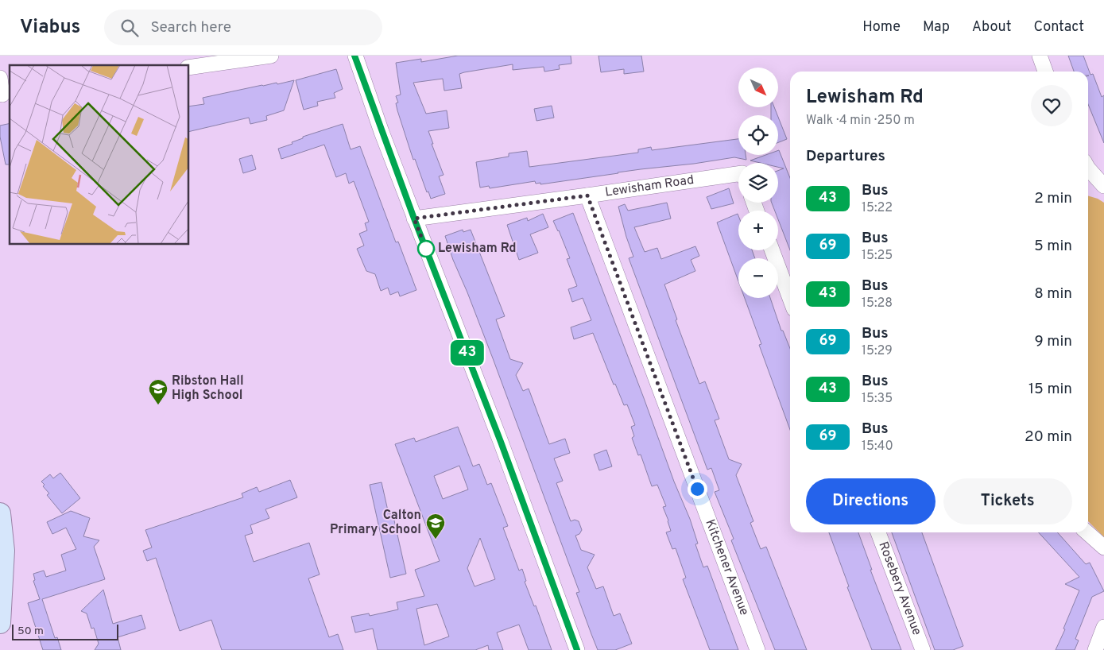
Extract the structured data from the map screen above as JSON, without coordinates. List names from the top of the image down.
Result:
{
  "streets": {
    "street": ["Lewisham Road", "Kitchener Avenue", "Rosebery Avenue"]
  },
  "crossings": [
    ["Lewisham Road", "Kitchener Avenue"]
  ],
  "places": {
    "other": ["Lewisham Rd"],
    "school or university": ["Ribston Hall High School", "Calton Primary School"]
  },
  "lines": ["bus line 43"],
  "scale_bar": "50 m",
  "north": "bottom right",
  "page": {
    "header": "Viabus",
    "search": "Search here",
    "nav": [
      "Home",
      "Map",
      "About",
      "Contact"
    ],
    "on_map": "43",
    "map_buttons": ["+", "−"],
    "heading": [
      ["Lewisham Rd", "Walk · 4 min · 250 m"],
      "Departures"
    ],
    "list": [
      {
        "mark": "43",
        "name": "Bus",
        "note": "15:22",
        "value": "2 min"
      },
      {
        "mark": "69",
        "name": "Bus",
        "note": "15:25",
        "value": "5 min"
      },
      {
        "mark": "43",
        "name": "Bus",
        "note": "15:28",
        "value": "8 min"
      },
      {
        "mark": "69",
        "name": "Bus",
        "note": "15:29",
        "value": "9 min"
      },
      {
        "mark": "43",
        "name": "Bus",
        "note": "15:35",
        "value": "15 min"
      },
      {
        "mark": "69",
        "name": "Bus",
        "note": "15:40",
        "value": "20 min"
      }
    ],
    "buttons": ["Directions", "Tickets"],
    "scale": "50 m"
  }
}
